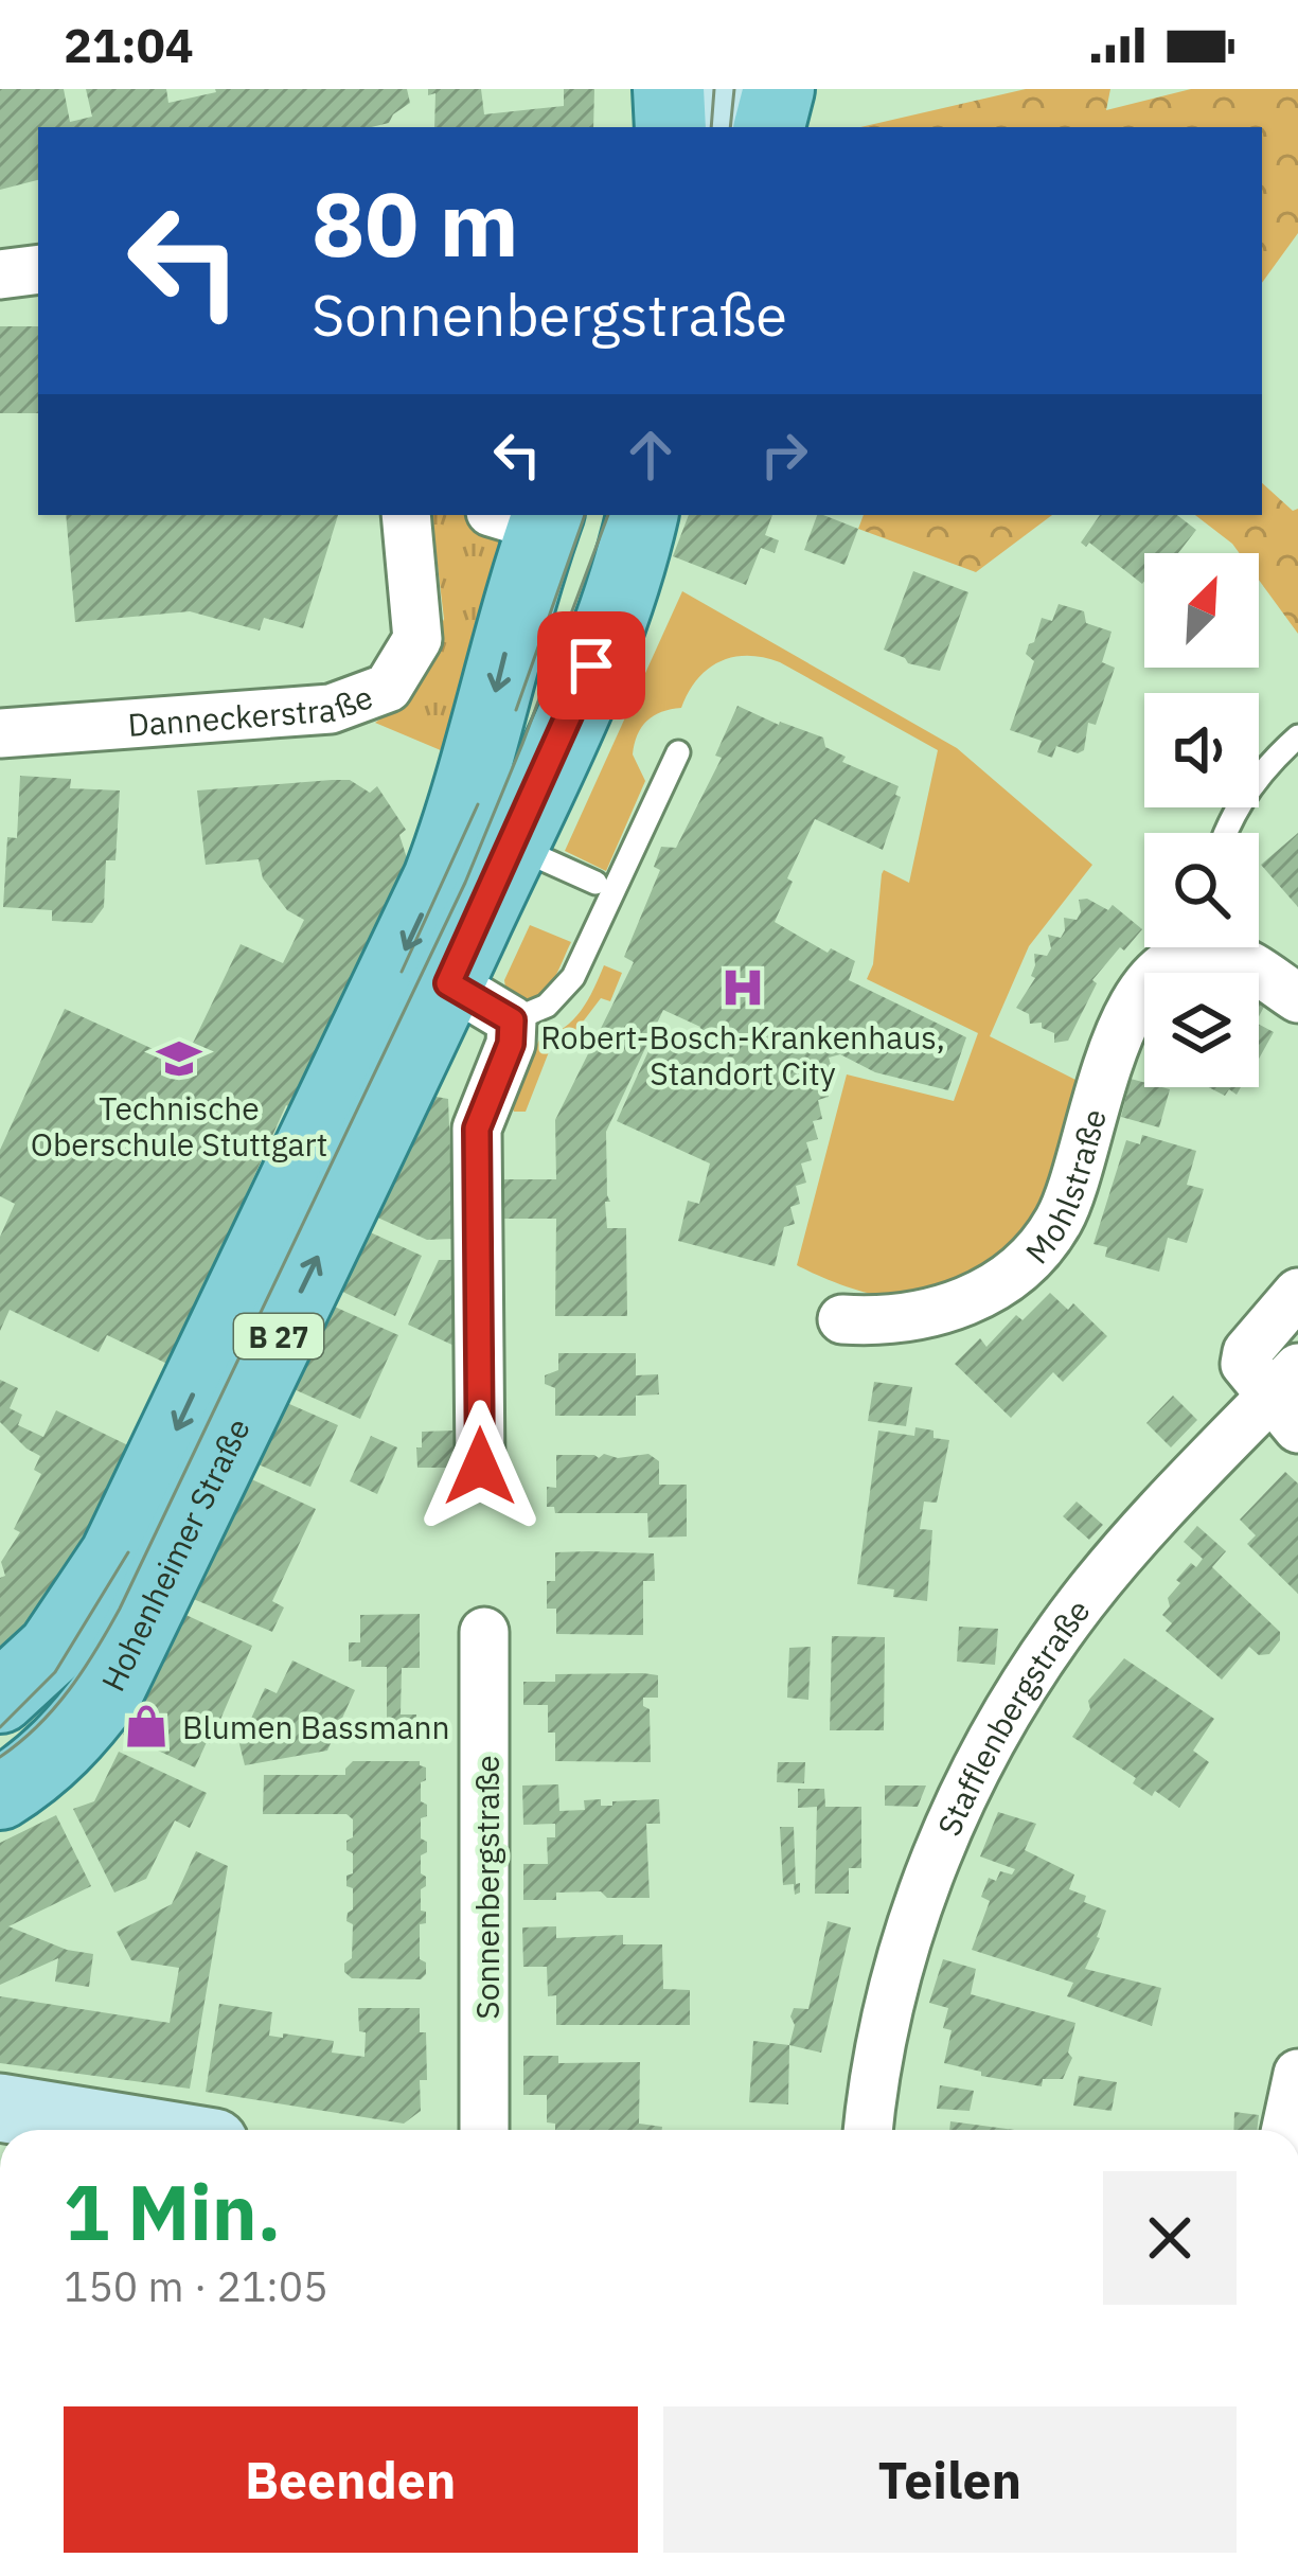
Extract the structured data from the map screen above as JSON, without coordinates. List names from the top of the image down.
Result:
{
  "streets": {
    "main road": ["B 27", "Hohenheimer Straße"],
    "street": [
      "Danneckerstraße",
      "Mohlstraße",
      "Stafflenbergstraße",
      "Sonnenbergstraße"
    ]
  },
  "places": {
    "hospital": ["Robert-Bosch-Krankenhaus, Standort City"],
    "school or university": ["Technische Oberschule Stuttgart"],
    "shop": ["Blumen Bassmann"]
  },
  "north": "top right",
  "page": {
    "status": "21:04",
    "turn": ["80 m", "Sonnenbergstraße"],
    "heading": ["1 Min.", "150 m · 21:05"],
    "buttons": ["Beenden", "Teilen"]
  }
}
